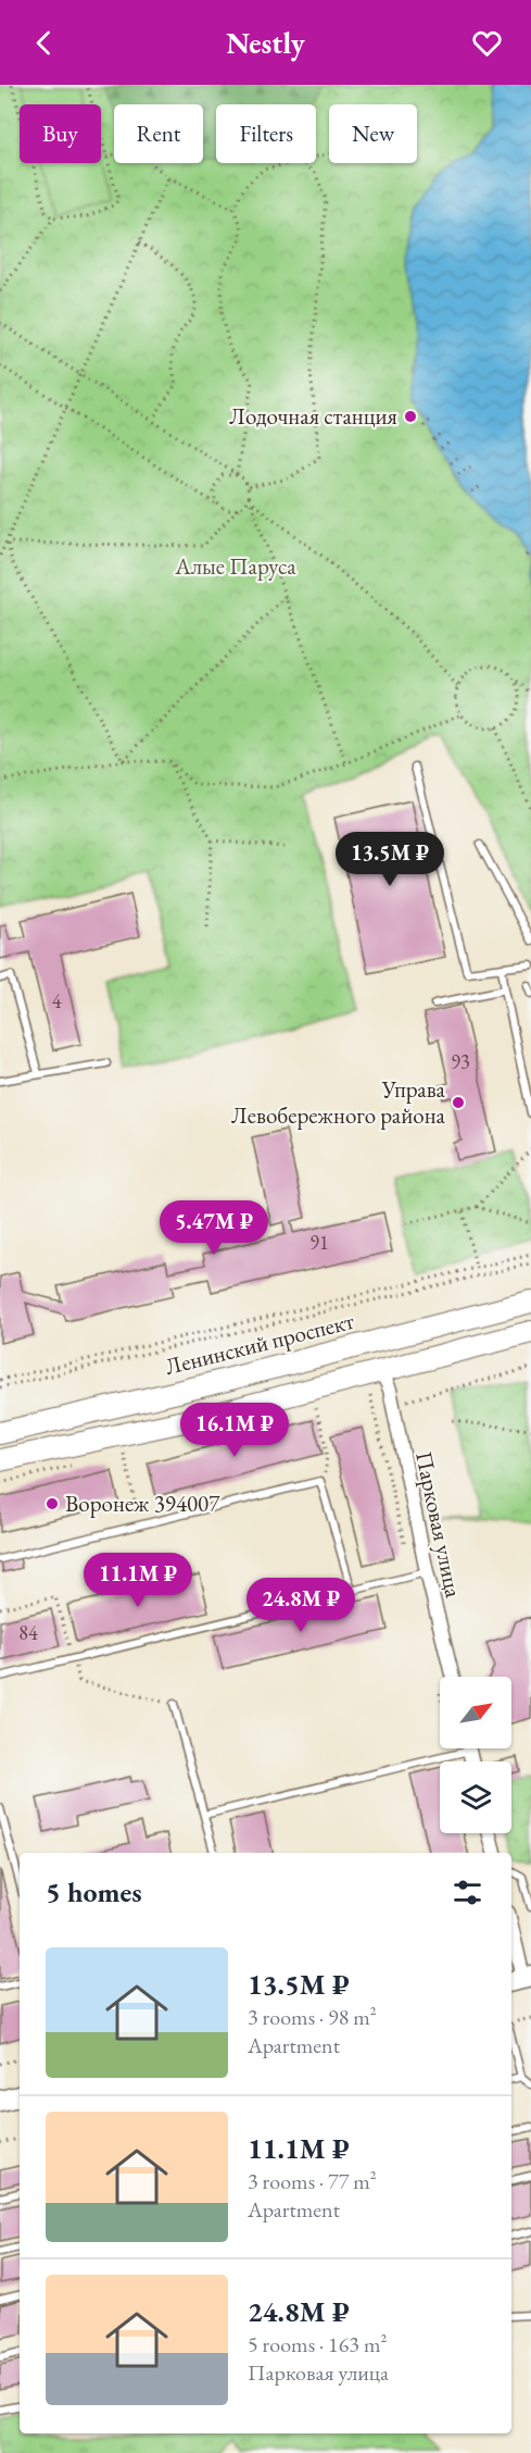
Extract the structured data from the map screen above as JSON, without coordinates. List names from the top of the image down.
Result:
{
  "streets": {
    "main road": ["Ленинский проспект"],
    "street": ["Парковая улица"]
  },
  "parks": ["Алые Паруса"],
  "places": ["Лодочная станция", "Управа Левобережного района", "Воронеж 394007"],
  "house_numbers": [
    "4",
    "93",
    "91",
    "84"
  ],
  "north": "top right",
  "page": {
    "header": "Nestly",
    "chip": [
      "Buy",
      "Rent",
      "Filters",
      "New"
    ],
    "price": [
      "13.5M ₽",
      "5.47M ₽",
      "16.1M ₽",
      "11.1M ₽",
      "24.8M ₽"
    ],
    "heading": "5 homes",
    "list": [
      {
        "name": "13.5M ₽",
        "note": "3 rooms · 98 m² · Apartment"
      },
      {
        "name": "11.1M ₽",
        "note": "3 rooms · 77 m² · Apartment"
      },
      {
        "name": "24.8M ₽",
        "note": "5 rooms · 163 m² · Парковая улица"
      }
    ]
  }
}
